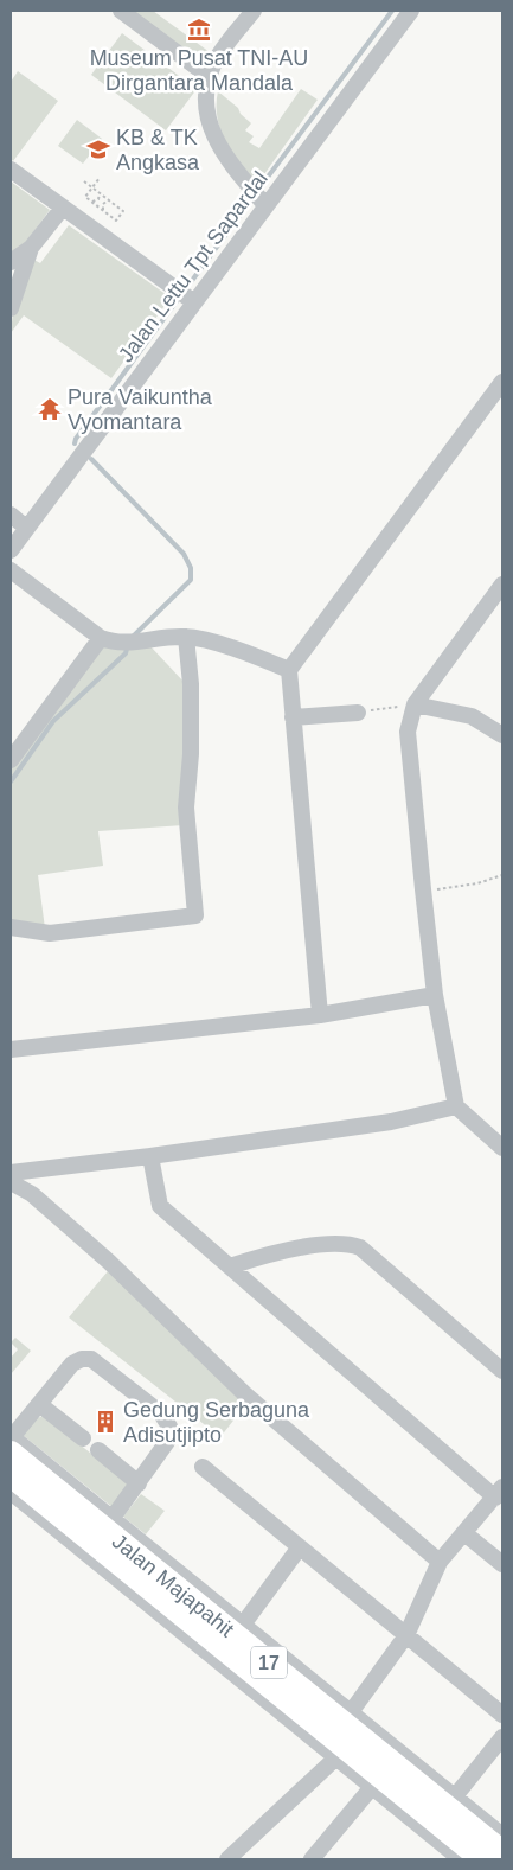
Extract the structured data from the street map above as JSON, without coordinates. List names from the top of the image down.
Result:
{
  "streets": {
    "highway": ["Jalan Majapahit", "17"],
    "street": ["Jalan Lettu Tpt Sapardal"]
  },
  "places": {
    "museum": ["Museum Pusat TNI-AU Dirgantara Mandala"],
    "school or university": ["KB & TK Angkasa"],
    "temple": ["Pura Vaikuntha Vyomantara"],
    "building": ["Gedung Serbaguna Adisutjipto"]
  }
}
